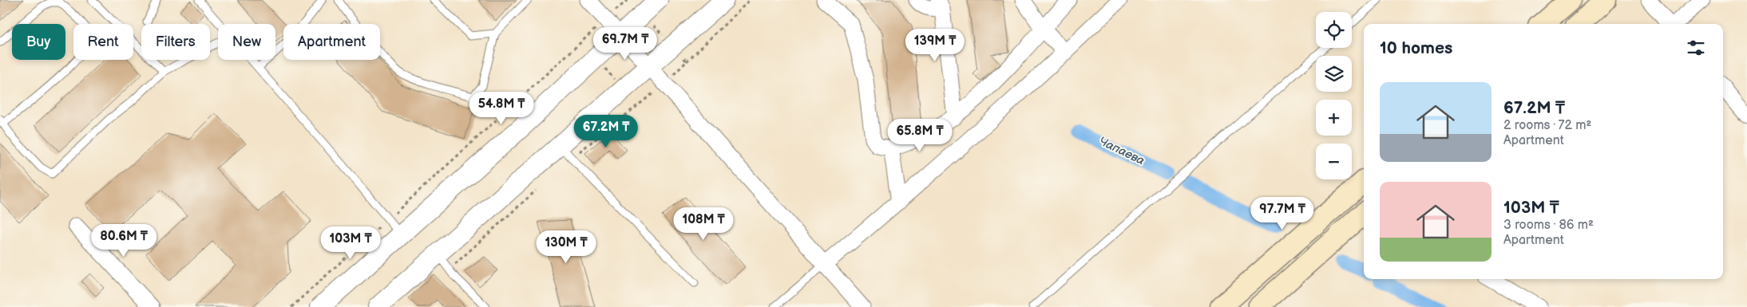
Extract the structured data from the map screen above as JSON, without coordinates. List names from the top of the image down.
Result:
{
  "water": ["Чапаева"],
  "page": {
    "map_buttons": ["+", "−"],
    "chip": [
      "Buy",
      "Rent",
      "Filters",
      "New",
      "Apartment"
    ],
    "heading": "10 homes",
    "price": [
      "69.7M ₸",
      "139M ₸",
      "54.8M ₸",
      "67.2M ₸",
      "65.8M ₸",
      "97.7M ₸",
      "108M ₸",
      "80.6M ₸",
      "103M ₸",
      "130M ₸"
    ],
    "list": [
      {
        "name": "67.2M ₸",
        "note": "2 rooms · 72 m² · Apartment"
      },
      {
        "name": "103M ₸",
        "note": "3 rooms · 86 m² · Apartment"
      }
    ]
  }
}
